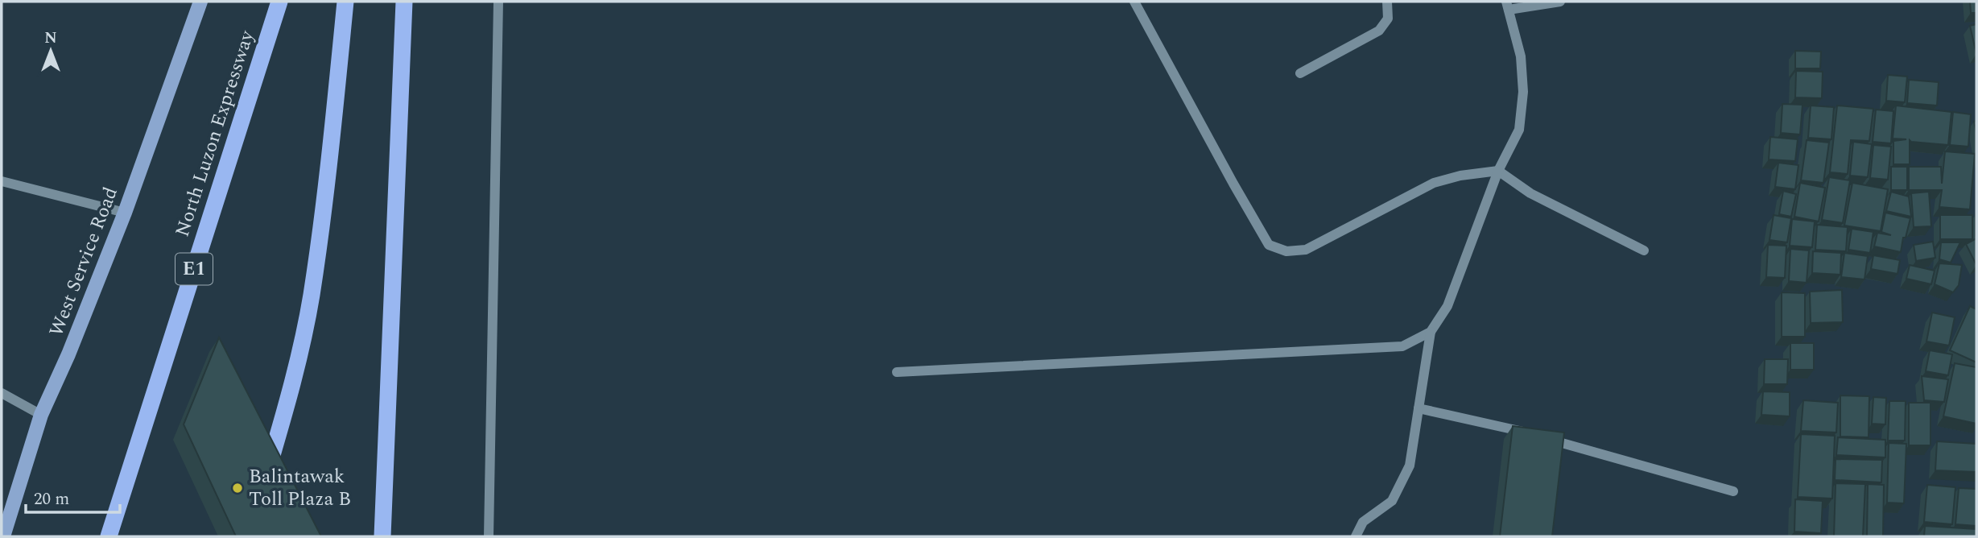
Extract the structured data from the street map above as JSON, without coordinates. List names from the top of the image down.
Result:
{
  "streets": {
    "highway": ["North Luzon Expressway", "E1"],
    "main road": ["West Service Road"]
  },
  "places": ["Balintawak Toll Plaza B"],
  "scale_bar": "20 m",
  "north": "top"
}
